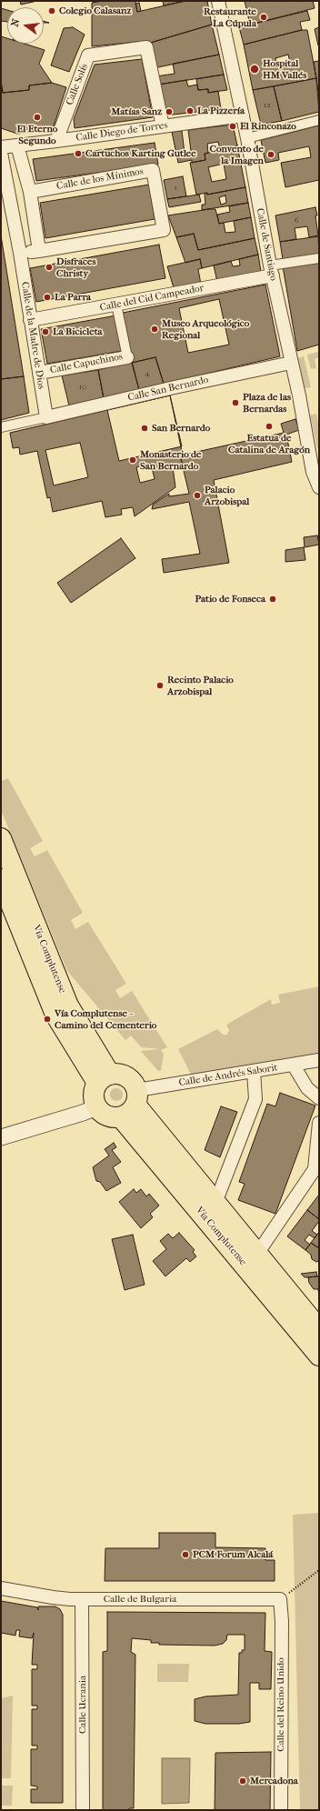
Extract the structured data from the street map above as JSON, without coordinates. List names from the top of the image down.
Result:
{
  "streets": {
    "main road": ["Vía Complutense"],
    "street": [
      "Calle Solís",
      "Calle Diego de Torres",
      "Calle de los Mínimos",
      "Calle de Santiago",
      "Calle del Cid Campeador",
      "Calle de la Madre de Dios",
      "Calle Capuchinos",
      "Calle San Bernardo",
      "Calle de Andrés Saborit",
      "Calle de Bulgaria",
      "Calle Ucrania",
      "Calle del Reino Unido"
    ]
  },
  "crossings": [
    ["Calle Solís", "Calle Diego de Torres"],
    ["Calle Diego de Torres", "Calle de Santiago"],
    ["Calle de Santiago", "Calle del Cid Campeador"],
    ["Calle de Santiago", "Calle San Bernardo"],
    ["Calle del Cid Campeador", "Calle de la Madre de Dios"],
    ["Calle del Cid Campeador", "Calle Capuchinos"],
    ["Calle de la Madre de Dios", "Calle Capuchinos"],
    ["Calle de la Madre de Dios", "Calle San Bernardo"],
    ["Vía Complutense", "Calle de Andrés Saborit"],
    ["Calle de Bulgaria", "Calle Ucrania"],
    ["Calle de Bulgaria", "Calle del Reino Unido"]
  ],
  "places": [
    "Colegio Calasanz",
    "Restaurante La Cúpula",
    "Hospital HM Vallés",
    "La Pizzería",
    "Matías Sanz",
    "El Eterno Segundo",
    "El Rinconazo",
    "Cartuchos Karting Gutlee",
    "Convento de la Imagen",
    "Disfraces Christy",
    "La Parra",
    "Museo Arqueológico Regional",
    "La Bicicleta",
    "Plaza de las Bernardas",
    "Estatua de Catalina de Aragón",
    "San Bernardo",
    "Monasterio de San Bernardo",
    "Palacio Arzobispal",
    "Patio de Fonseca",
    "Recinto Palacio Arzobispal",
    "Vía Complutense - Camino del Cementerio",
    "PCM Forum Alcalá",
    "Mercadona"
  ],
  "house_numbers": [
    "12",
    "1",
    "6",
    "4",
    "10"
  ],
  "north": "left"
}
